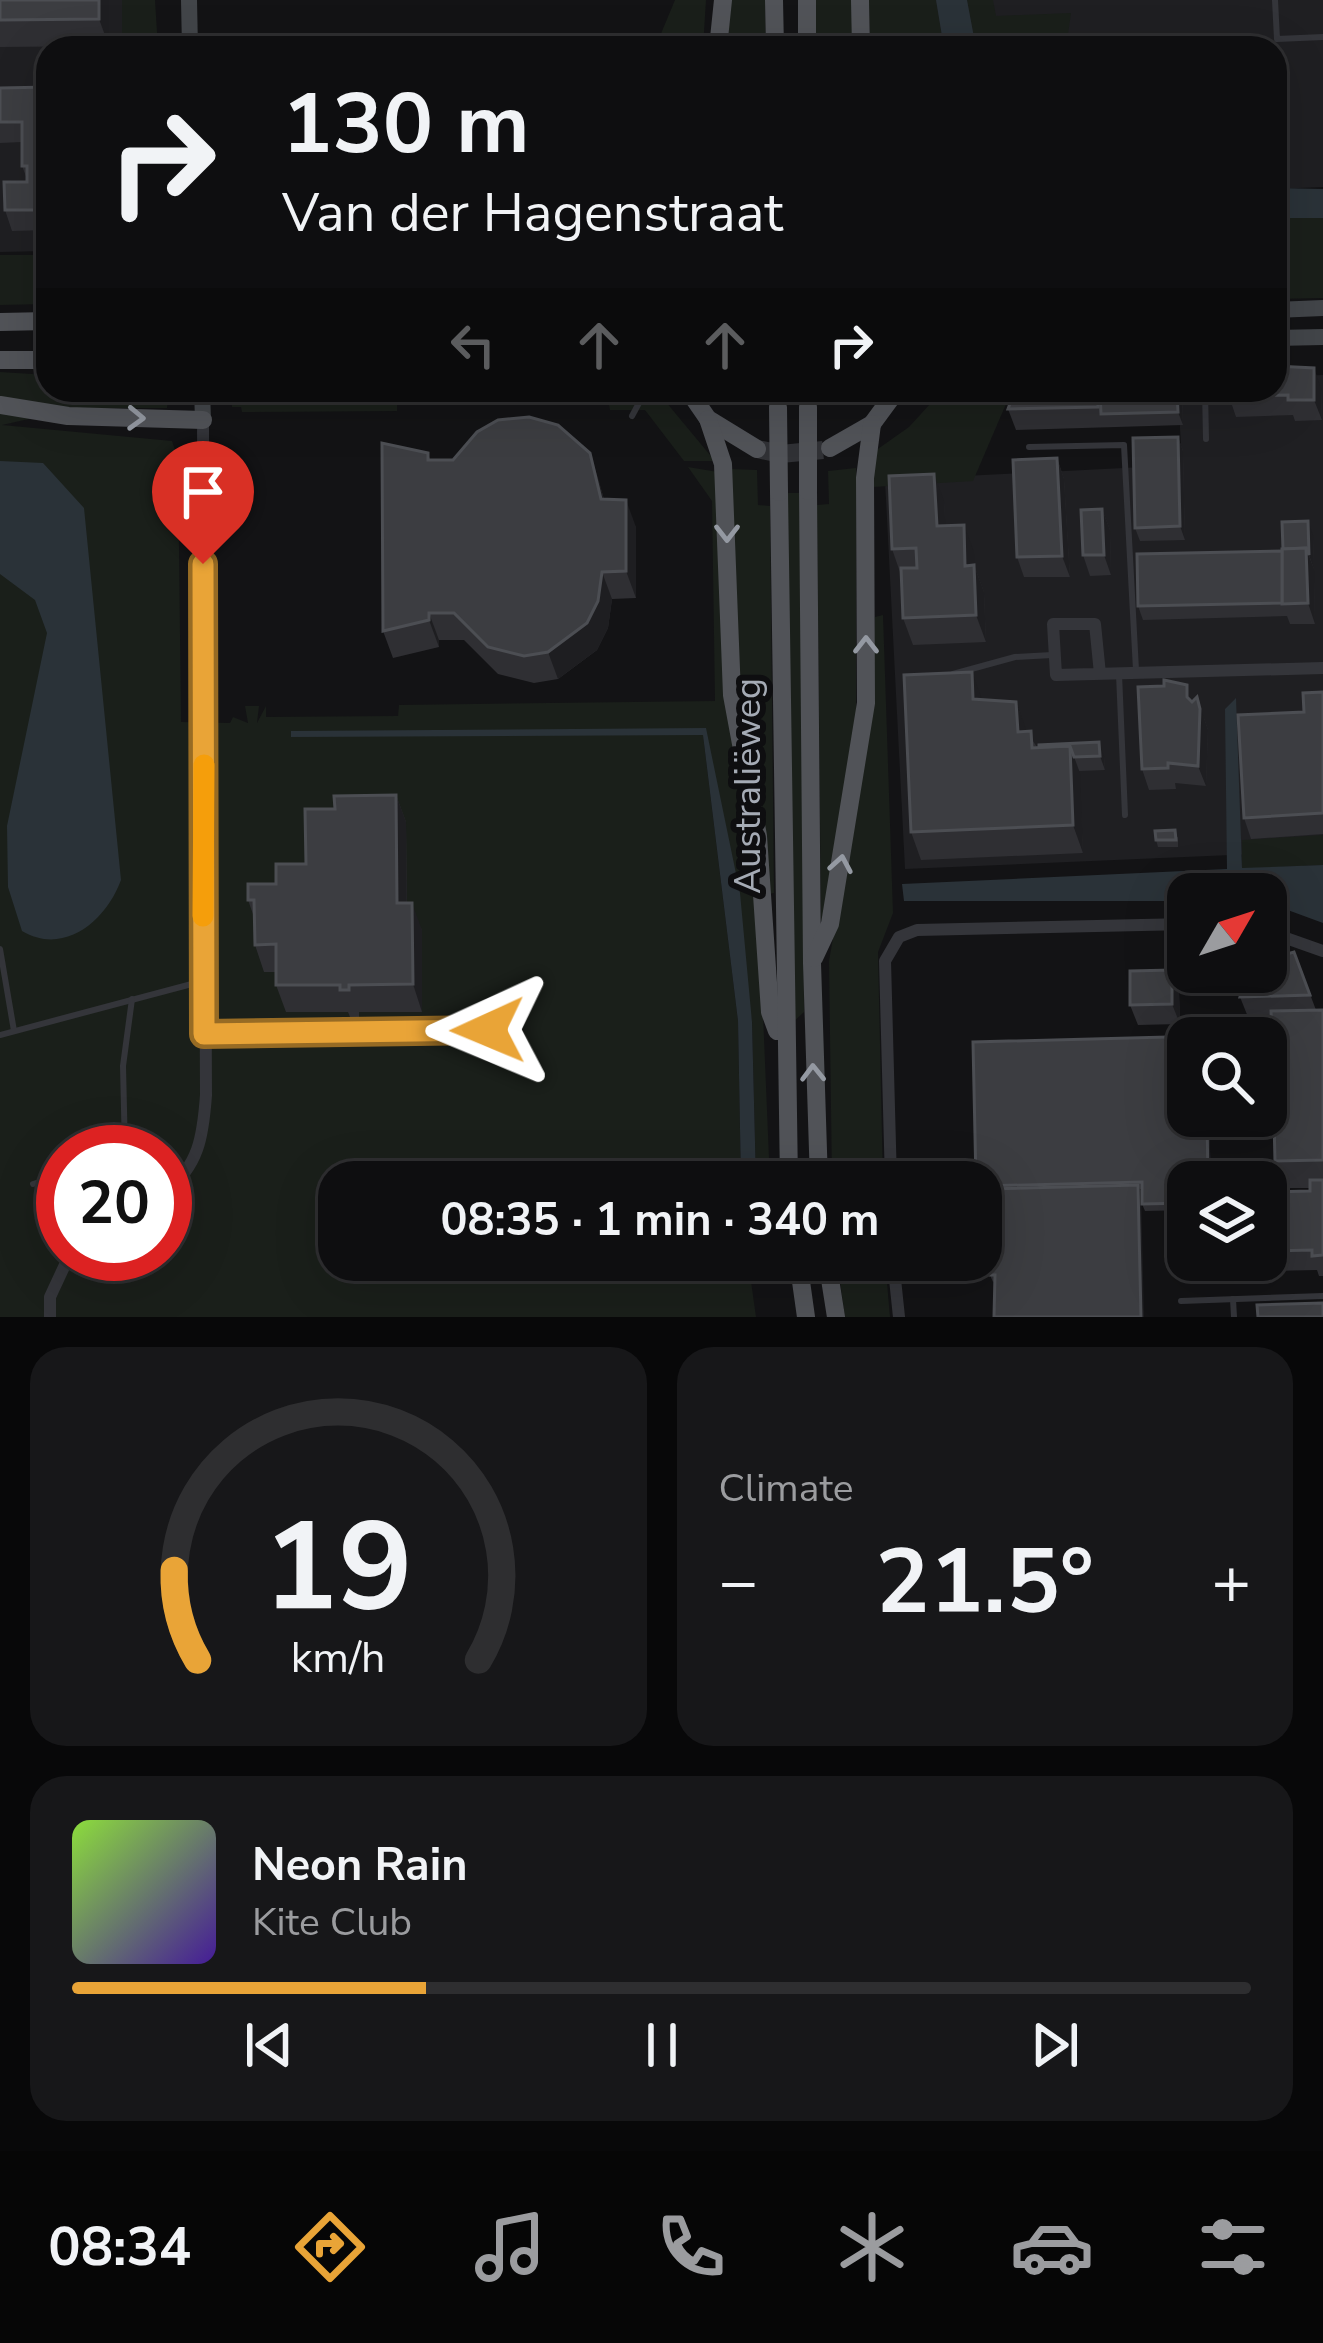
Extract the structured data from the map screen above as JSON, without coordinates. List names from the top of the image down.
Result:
{
  "streets": {
    "main road": ["Australiëweg"]
  },
  "north": "top right",
  "page": {
    "turn": ["130 m", "Van der Hagenstraat"],
    "limit": "20",
    "trip": "08:35 · 1 min · 340 m",
    "tile": "Climate",
    "heat": ["−", "21.5°", "+"],
    "song": ["Neon Rain", "Kite Club"],
    "tabs": "08:34",
    "gauge": ["19", "km/h"]
  }
}
